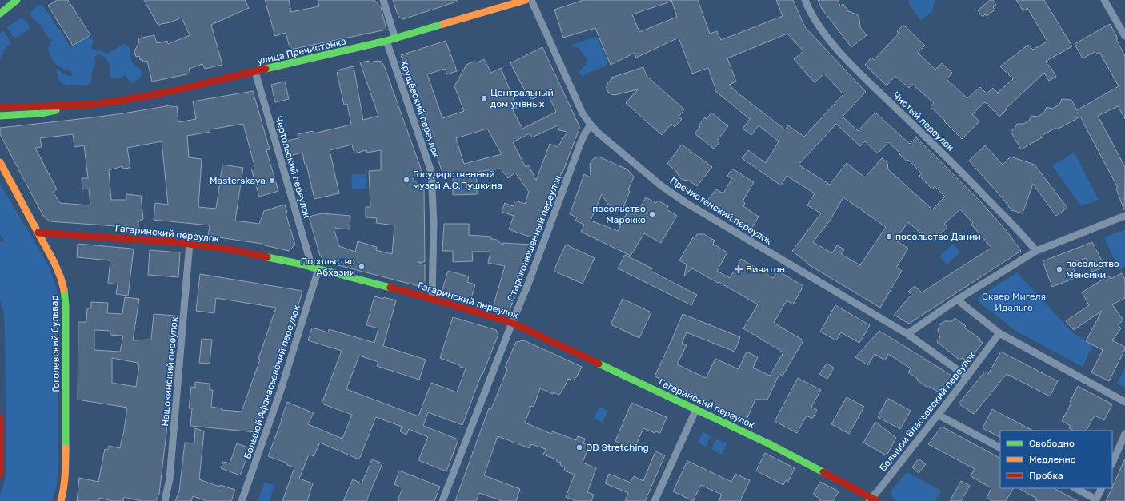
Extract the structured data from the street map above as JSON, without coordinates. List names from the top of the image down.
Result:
{
  "streets": {
    "main road": ["улица Пречистенка", "Гагаринский переулок", "Гоголевский бульвар"],
    "street": [
      "Хрущёвский переулок",
      "Чистый переулок",
      "Чертольский переулок",
      "Пречистенский переулок",
      "Староконюшенный переулок",
      "Нащокинский переулок",
      "Большой Афанасьевский переулок",
      "Большой Власьевский переулок"
    ]
  },
  "crossings": [
    ["улица Пречистенка", "Хрущёвский переулок"],
    ["улица Пречистенка", "Чертольский переулок"],
    ["Хрущёвский переулок", "Гагаринский переулок"],
    ["Чертольский переулок", "Гагаринский переулок"],
    ["Чертольский переулок", "Большой Афанасьевский переулок"],
    ["Пречистенский переулок", "Староконюшенный переулок"],
    ["Пречистенский переулок", "Большой Власьевский переулок"],
    ["Гагаринский переулок", "Староконюшенный переулок"],
    ["Гагаринский переулок", "Гоголевский бульвар"],
    ["Гагаринский переулок", "Нащокинский переулок"],
    ["Гагаринский переулок", "Большой Афанасьевский переулок"],
    ["Гагаринский переулок", "Большой Власьевский переулок"]
  ],
  "parks": ["Сквер Мигеля Идальго"],
  "places": {
    "other": [
      "Центральный дом учёных",
      "Государственный музей А.С.Пушкина",
      "Masterskaya",
      "посольство Марокко",
      "посольство Дании",
      "Посольство Абхазии",
      "посольство Мексики",
      "DD Stretching"
    ],
    "health": ["Виватон"]
  },
  "legend": ["Свободно", "Медленно", "Пробка"]
}
